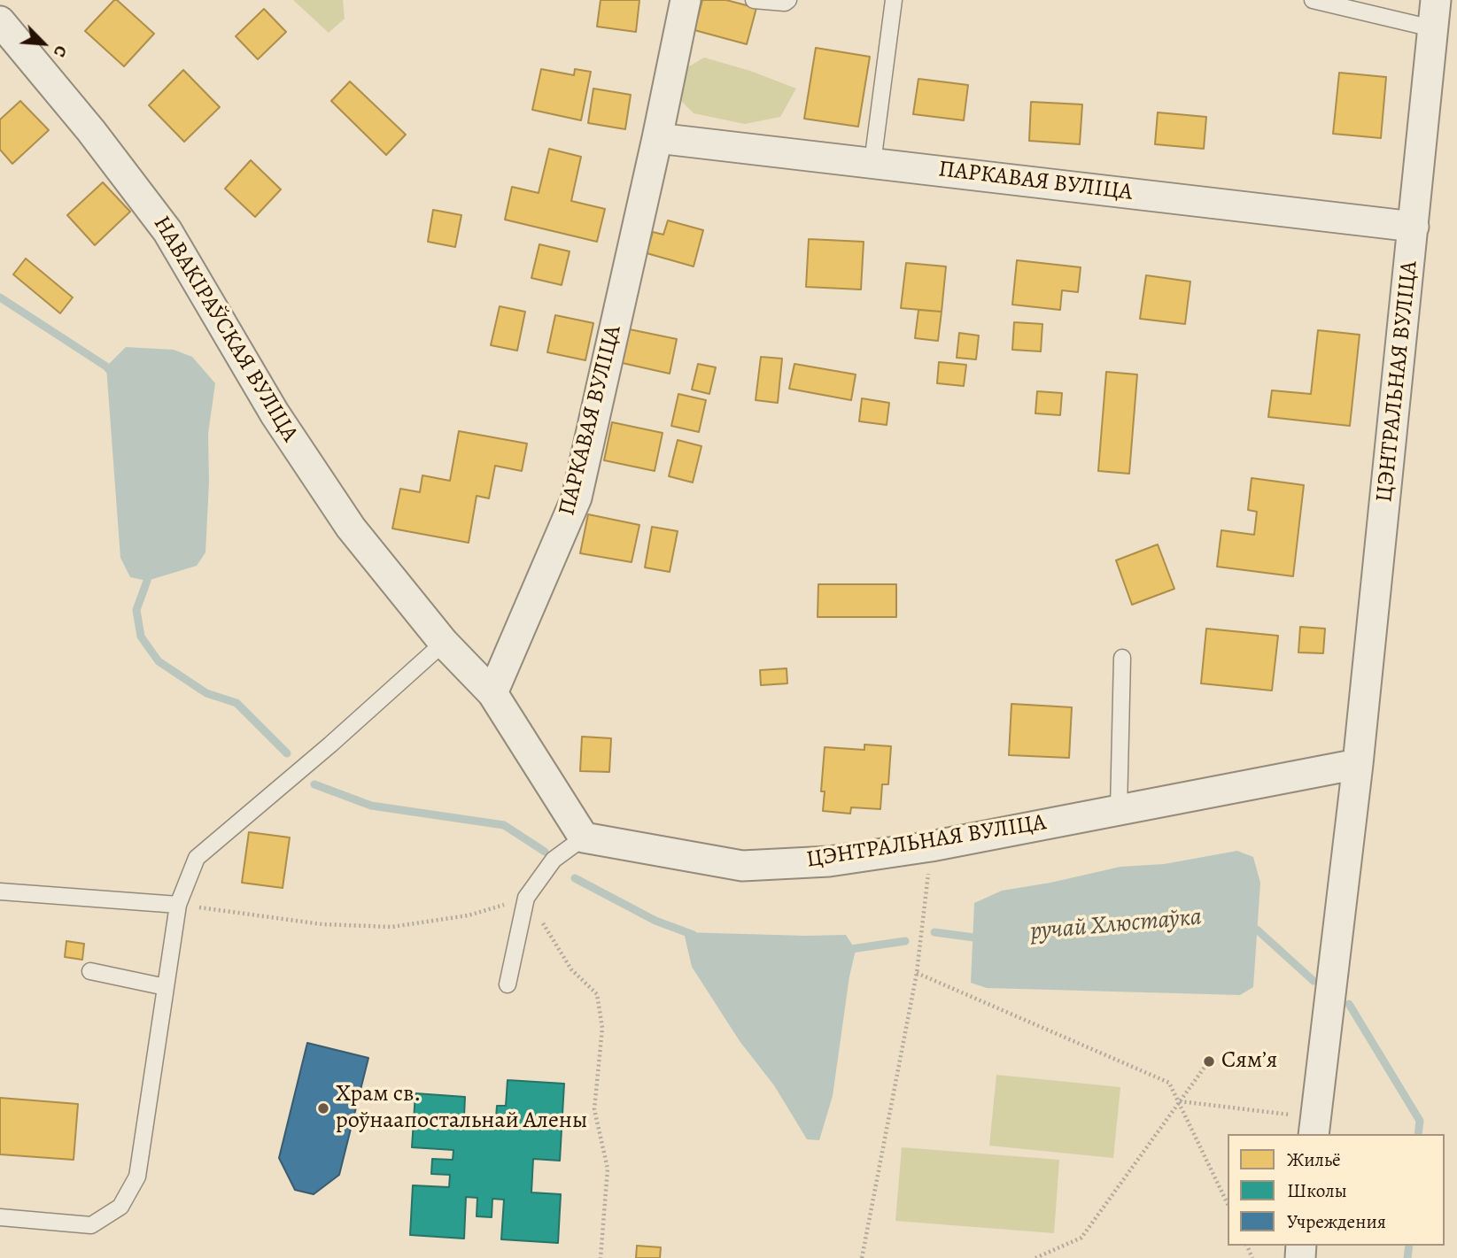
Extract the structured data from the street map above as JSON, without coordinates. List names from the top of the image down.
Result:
{
  "streets": {
    "street": ["ПАРКАВАЯ ВУЛІЦА", "НАВАКІРАЎСКАЯ ВУЛІЦА", "ЦЭНТРАЛЬНАЯ ВУЛІЦА"]
  },
  "crossings": [
    ["ПАРКАВАЯ ВУЛІЦА", "ЦЭНТРАЛЬНАЯ ВУЛІЦА"]
  ],
  "water": ["ручай Хлюстаўка"],
  "places": ["Сямʼя", "Храм св. роўнаапостальнай Алены"],
  "legend": ["Жильё", "Школы", "Учреждения"],
  "north": "bottom right"
}
